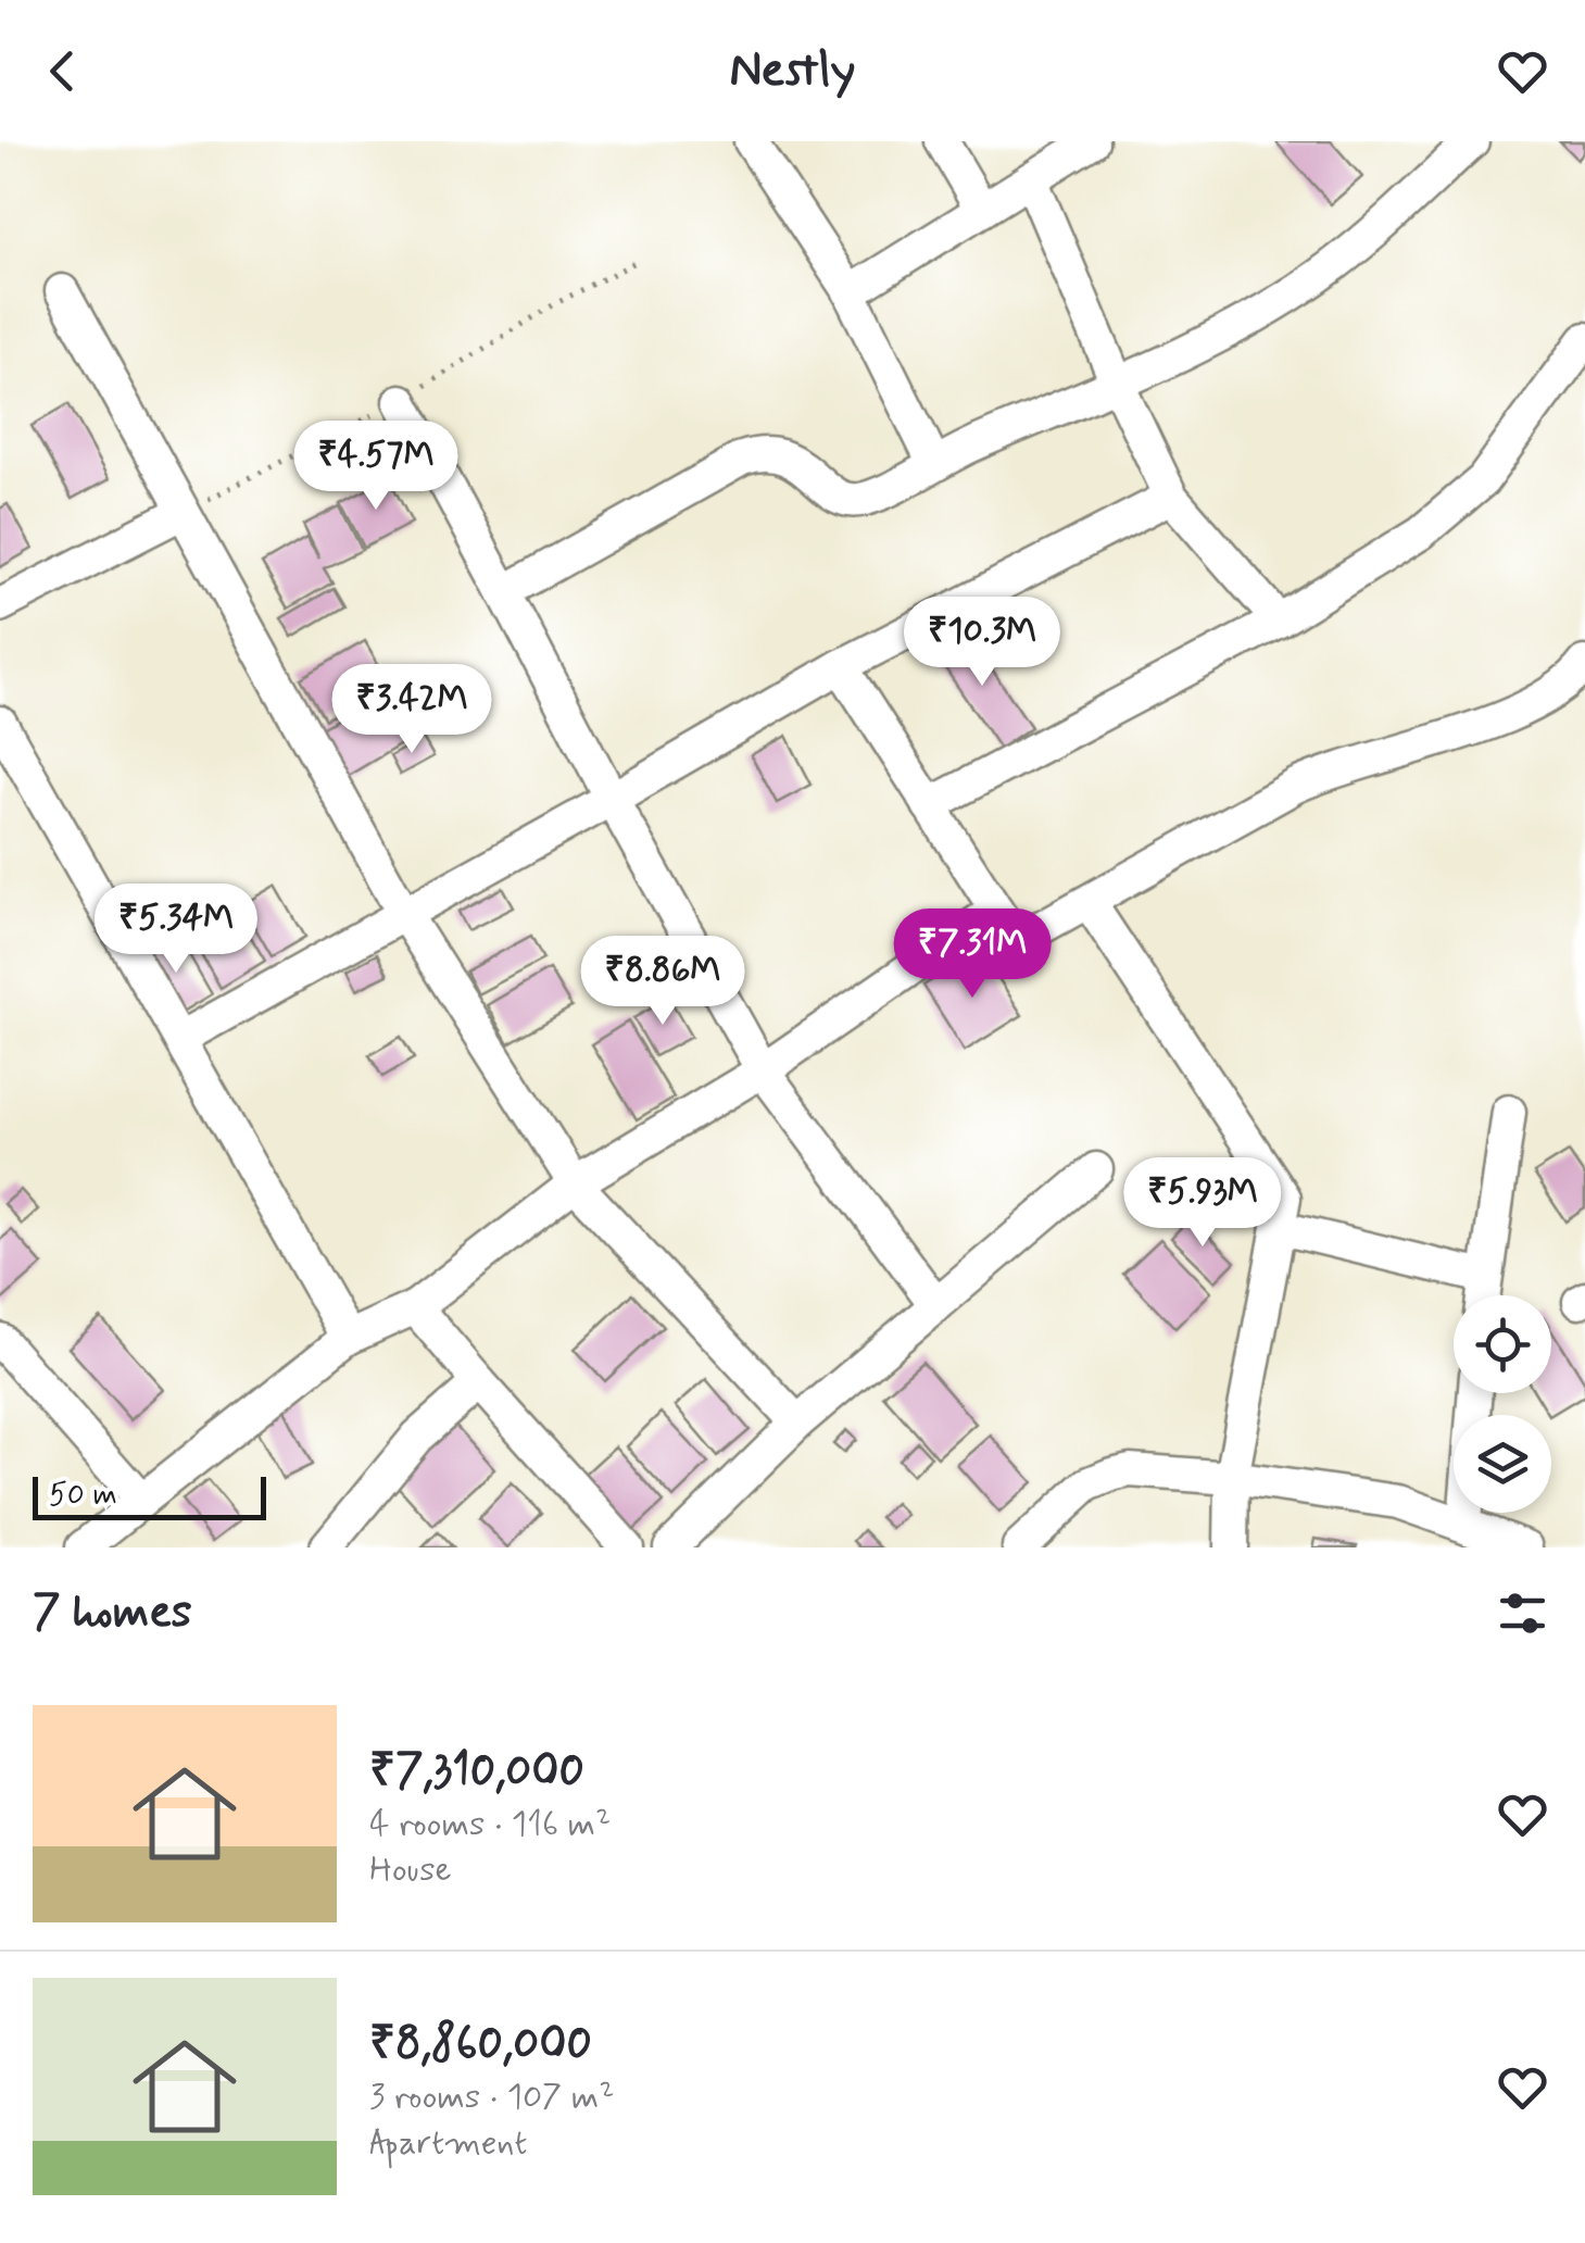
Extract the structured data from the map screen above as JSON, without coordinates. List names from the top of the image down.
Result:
{
  "scale_bar": "50 m",
  "page": {
    "header": "Nestly",
    "price": [
      "₹4.57M",
      "₹10.3M",
      "₹3.42M",
      "₹5.34M",
      "₹7.31M",
      "₹8.86M",
      "₹5.93M"
    ],
    "scale": "50 m",
    "heading": "7 homes",
    "list": [
      {
        "name": "₹7,310,000",
        "note": "4 rooms · 116 m² · House"
      },
      {
        "name": "₹8,860,000",
        "note": "3 rooms · 107 m² · Apartment"
      }
    ]
  }
}
